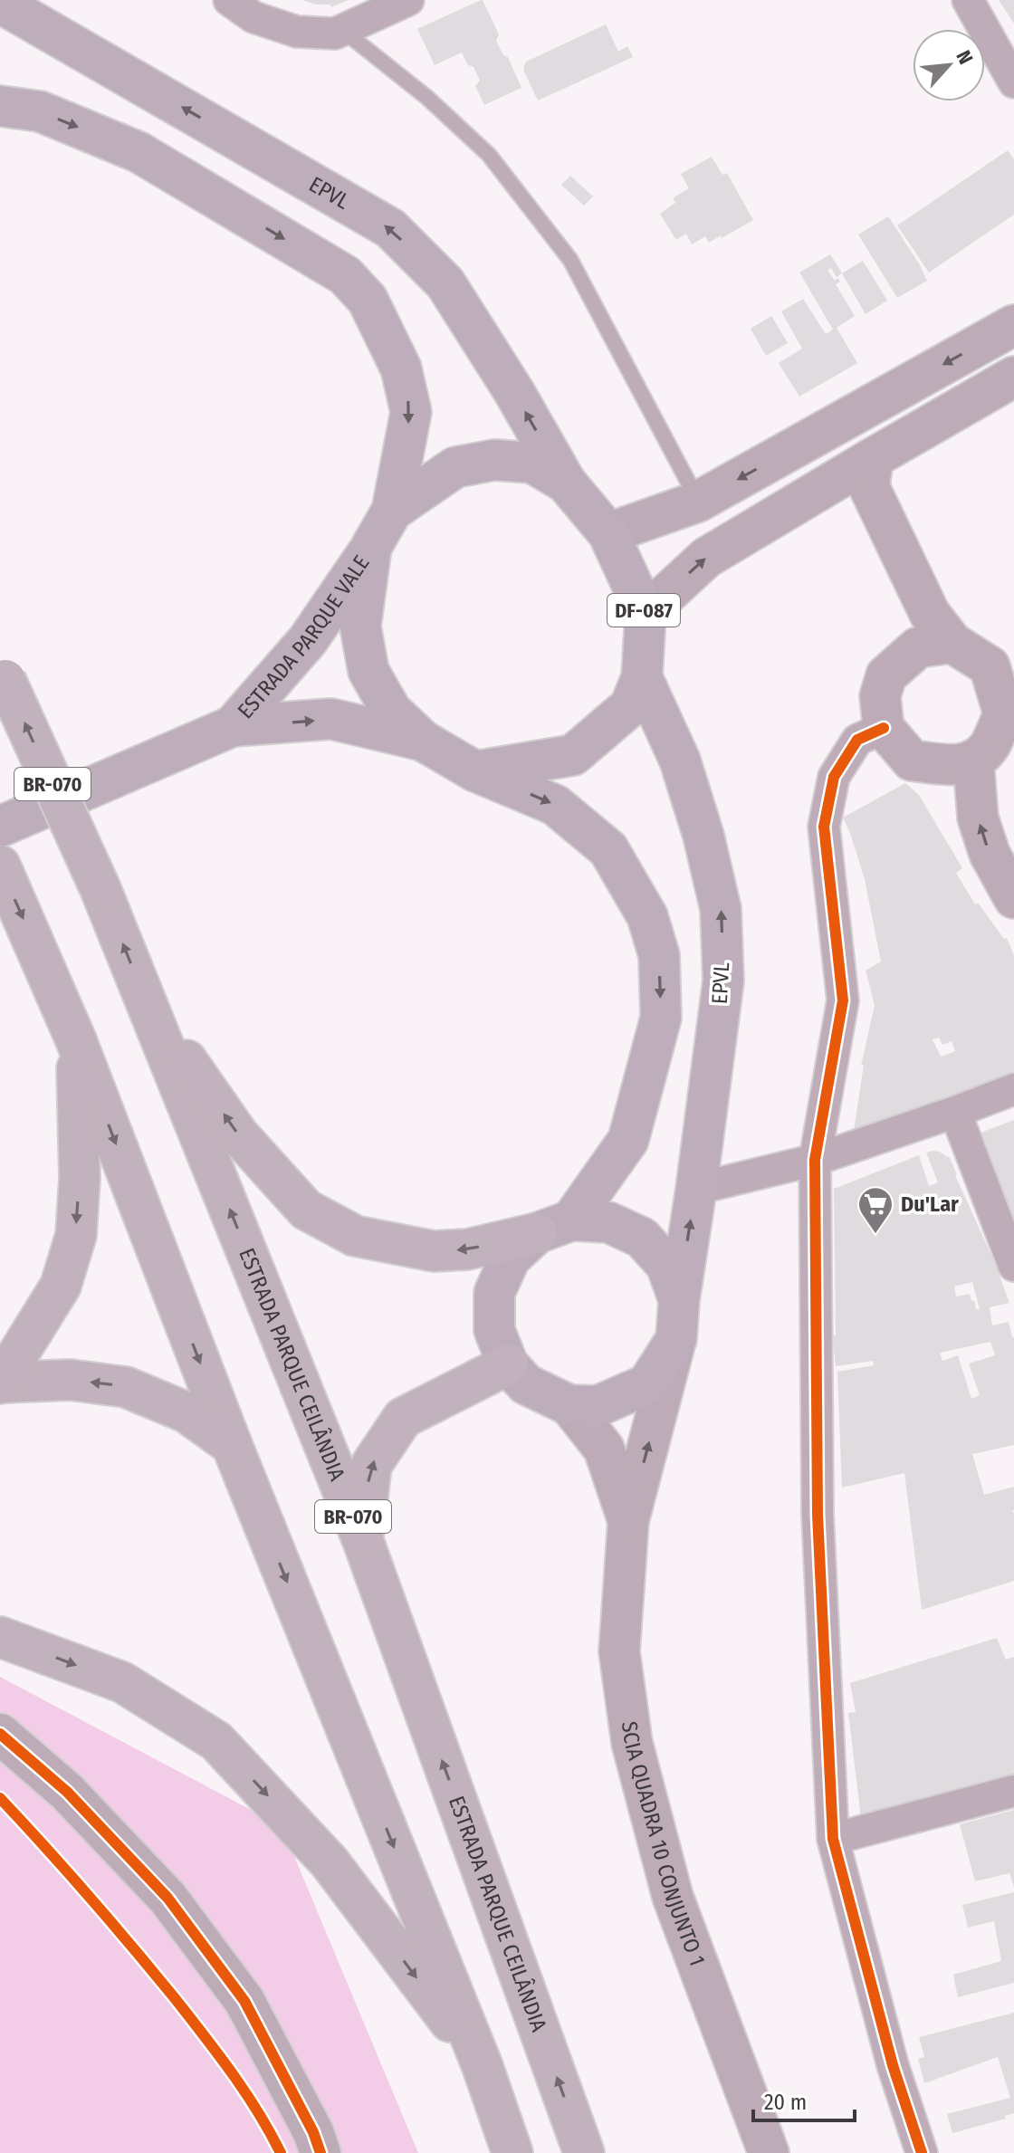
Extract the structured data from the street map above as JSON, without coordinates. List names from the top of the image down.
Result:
{
  "streets": {
    "highway": ["BR-070", "ESTRADA PARQUE CEILÂNDIA"],
    "main road": ["EPVL", "DF-087", "ESTRADA PARQUE VALE"],
    "street": ["SCIA QUADRA 10 CONJUNTO 1"]
  },
  "crossings": [
    ["EPVL", "DF-087"],
    ["EPVL", "SCIA QUADRA 10 CONJUNTO 1"],
    ["DF-087", "ESTRADA PARQUE VALE"]
  ],
  "one_way": ["EPVL"],
  "places": {
    "supermarket": ["Du'Lar"]
  },
  "scale_bar": "20 m",
  "north": "top right"
}
